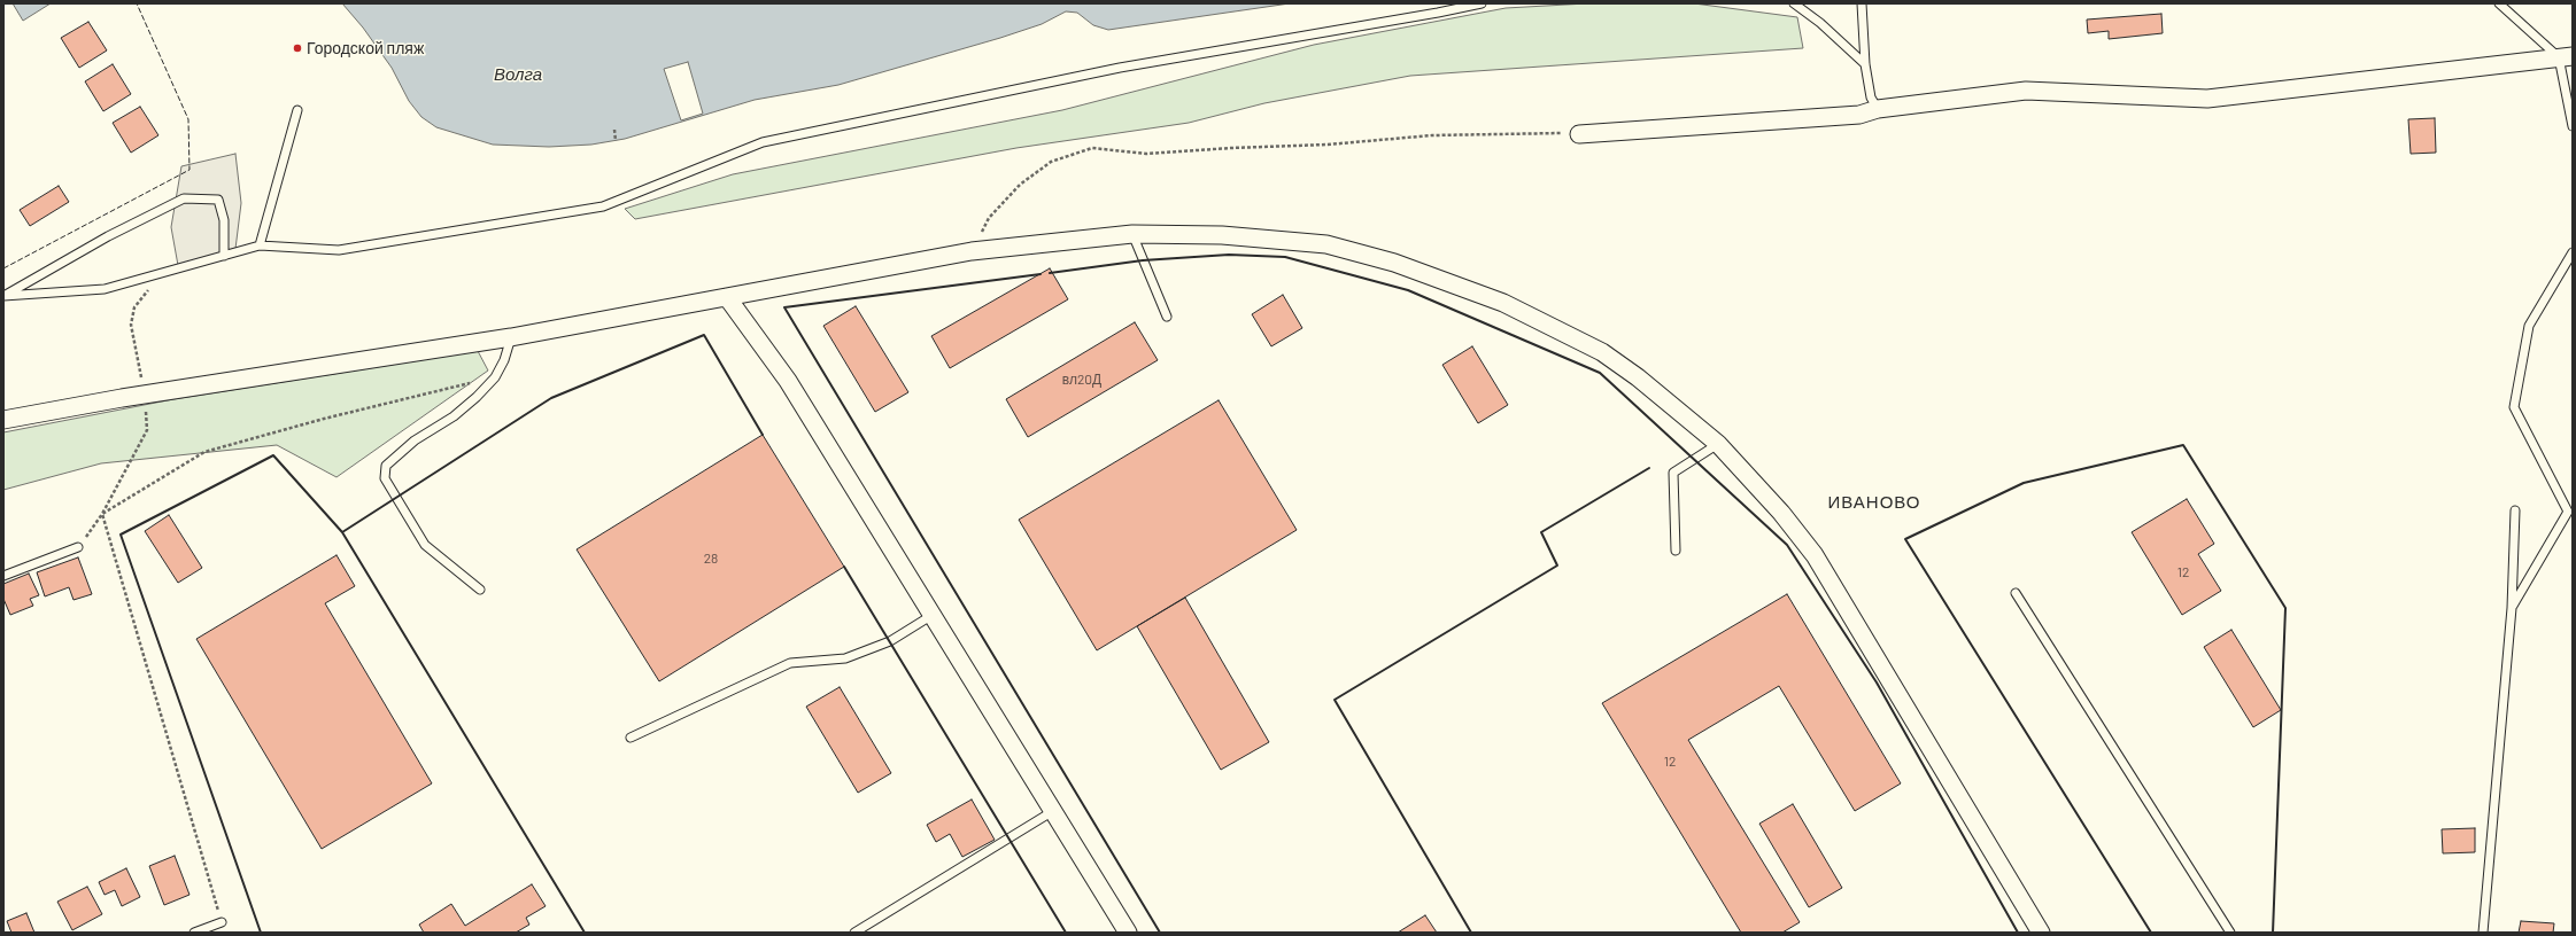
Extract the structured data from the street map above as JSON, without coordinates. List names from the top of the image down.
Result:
{
  "districts": ["ИВАНОВО"],
  "water": ["Волга"],
  "places": ["Городской пляж"],
  "house_numbers": [
    "вл20Д",
    "28",
    "12",
    "12"
  ]
}
